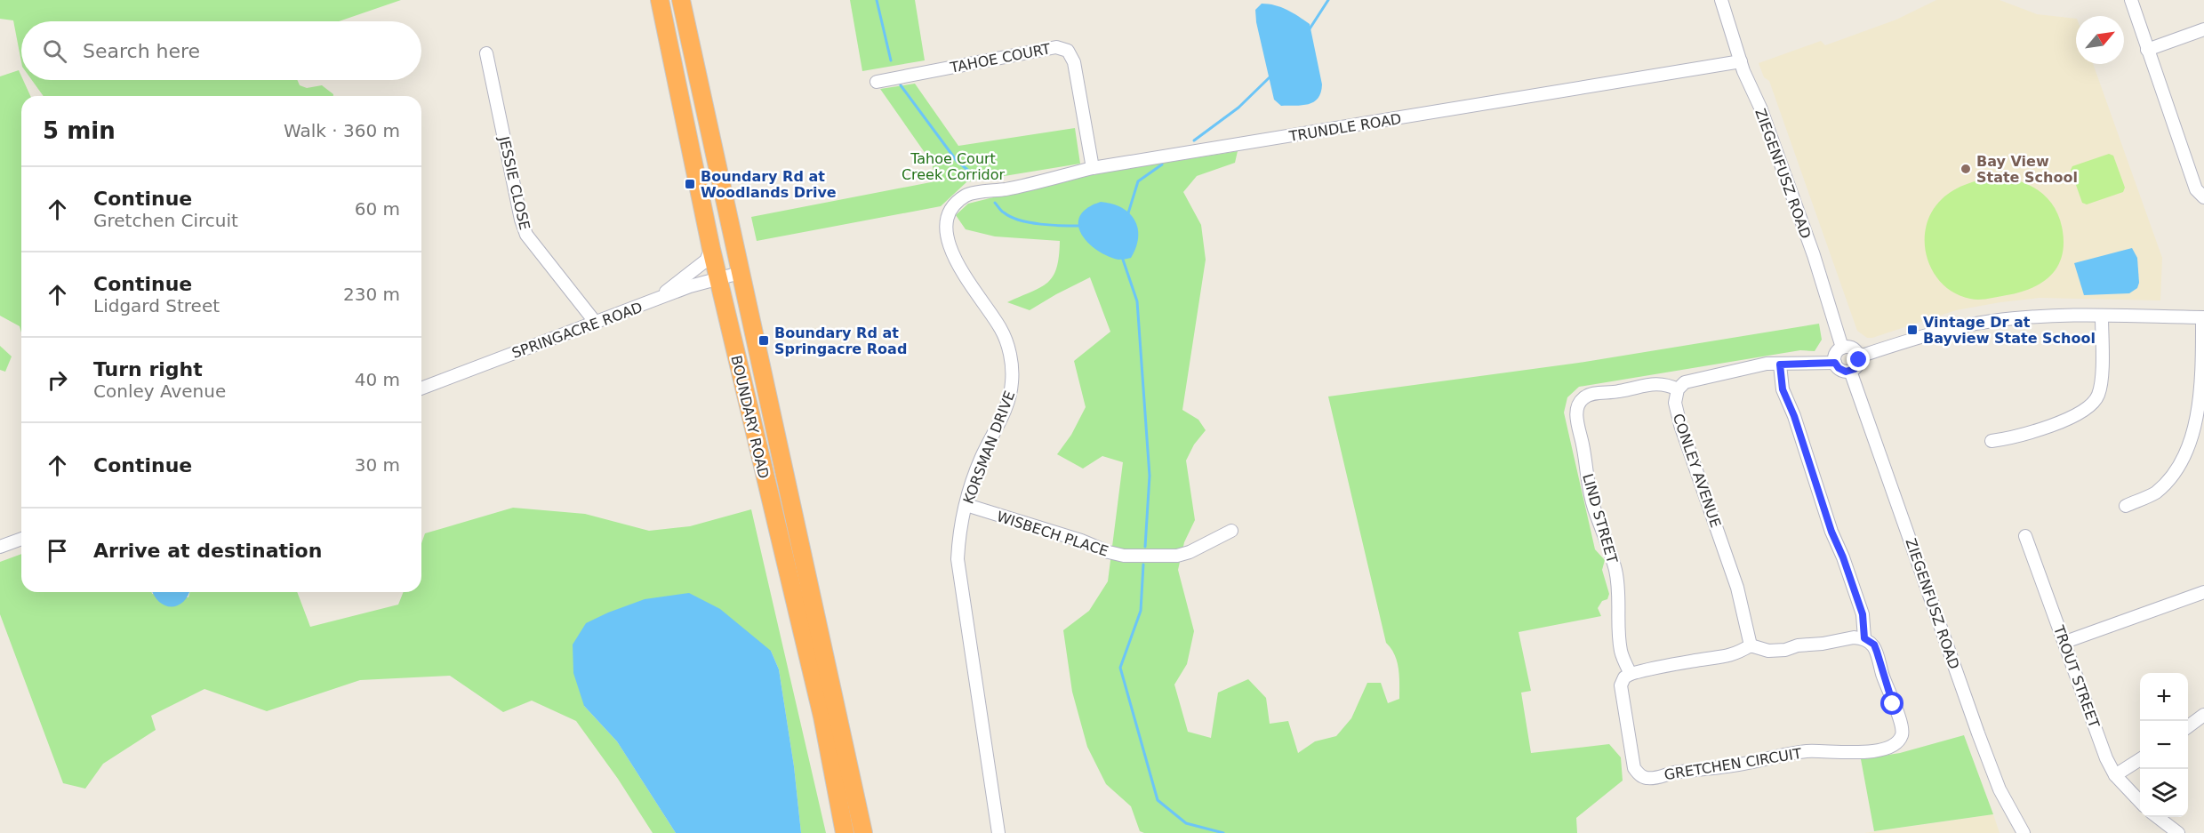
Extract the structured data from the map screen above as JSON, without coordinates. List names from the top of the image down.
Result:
{
  "streets": {
    "highway": ["BOUNDARY ROAD"],
    "street": [
      "TAHOE COURT",
      "TRUNDLE ROAD",
      "ZIEGENFUSZ ROAD",
      "JESSIE CLOSE",
      "SPRINGACRE ROAD",
      "KORSMAN DRIVE",
      "CONLEY AVENUE",
      "LIND STREET",
      "WISBECH PLACE",
      "TROUT STREET",
      "GRETCHEN CIRCUIT"
    ]
  },
  "crossings": [
    ["TAHOE COURT", "TRUNDLE ROAD"],
    ["TRUNDLE ROAD", "ZIEGENFUSZ ROAD"],
    ["TRUNDLE ROAD", "KORSMAN DRIVE"],
    ["JESSIE CLOSE", "SPRINGACRE ROAD"],
    ["SPRINGACRE ROAD", "BOUNDARY ROAD"],
    ["KORSMAN DRIVE", "WISBECH PLACE"],
    ["CONLEY AVENUE", "LIND STREET"],
    ["LIND STREET", "GRETCHEN CIRCUIT"]
  ],
  "parks": ["Tahoe Court Creek Corridor"],
  "places": {
    "other": ["Bay View State School"],
    "transit": ["Boundary Rd at Woodlands Drive", "Vintage Dr at Bayview State School", "Boundary Rd at Springacre Road"]
  },
  "north": "top right",
  "page": {
    "search": "Search here",
    "heading": ["5 min", "Walk · 360 m"],
    "list": [
      ["Continue", "Gretchen Circuit", "60 m"],
      ["Continue", "Lidgard Street", "230 m"],
      ["Turn right", "Conley Avenue", "40 m"],
      ["Continue", "30 m"],
      "Arrive at destination"
    ],
    "map_buttons": ["+", "−"]
  }
}
